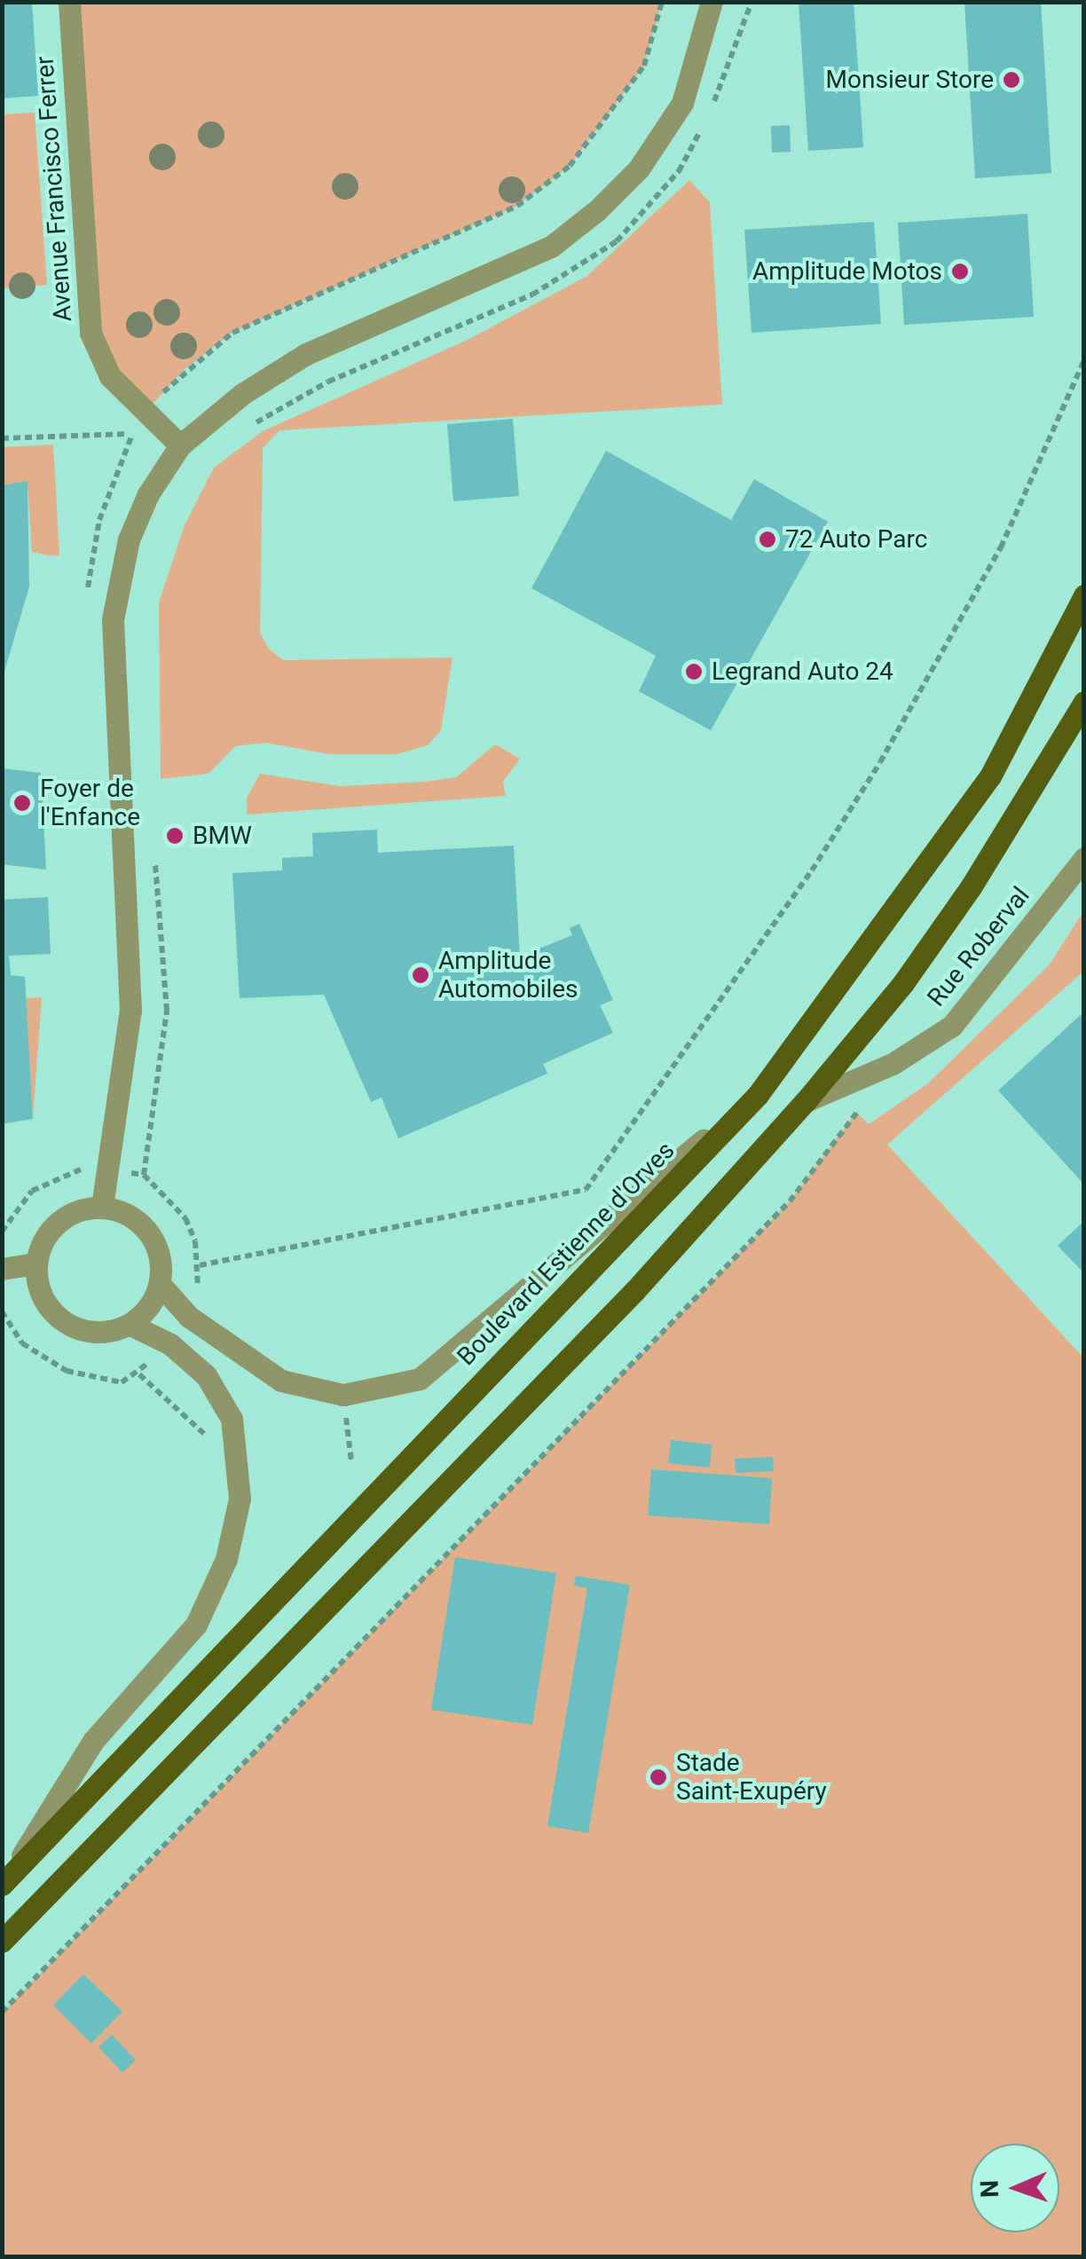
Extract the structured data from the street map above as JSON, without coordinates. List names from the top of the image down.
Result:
{
  "streets": {
    "main road": ["Boulevard Estienne d'Orves"],
    "street": ["Avenue Francisco Ferrer", "Rue Roberval"]
  },
  "places": [
    "Monsieur Store",
    "Amplitude Motos",
    "72 Auto Parc",
    "Legrand Auto 24",
    "Foyer de l'Enfance",
    "BMW",
    "Amplitude Automobiles",
    "Stade Saint-Exupéry"
  ],
  "north": "left"
}
